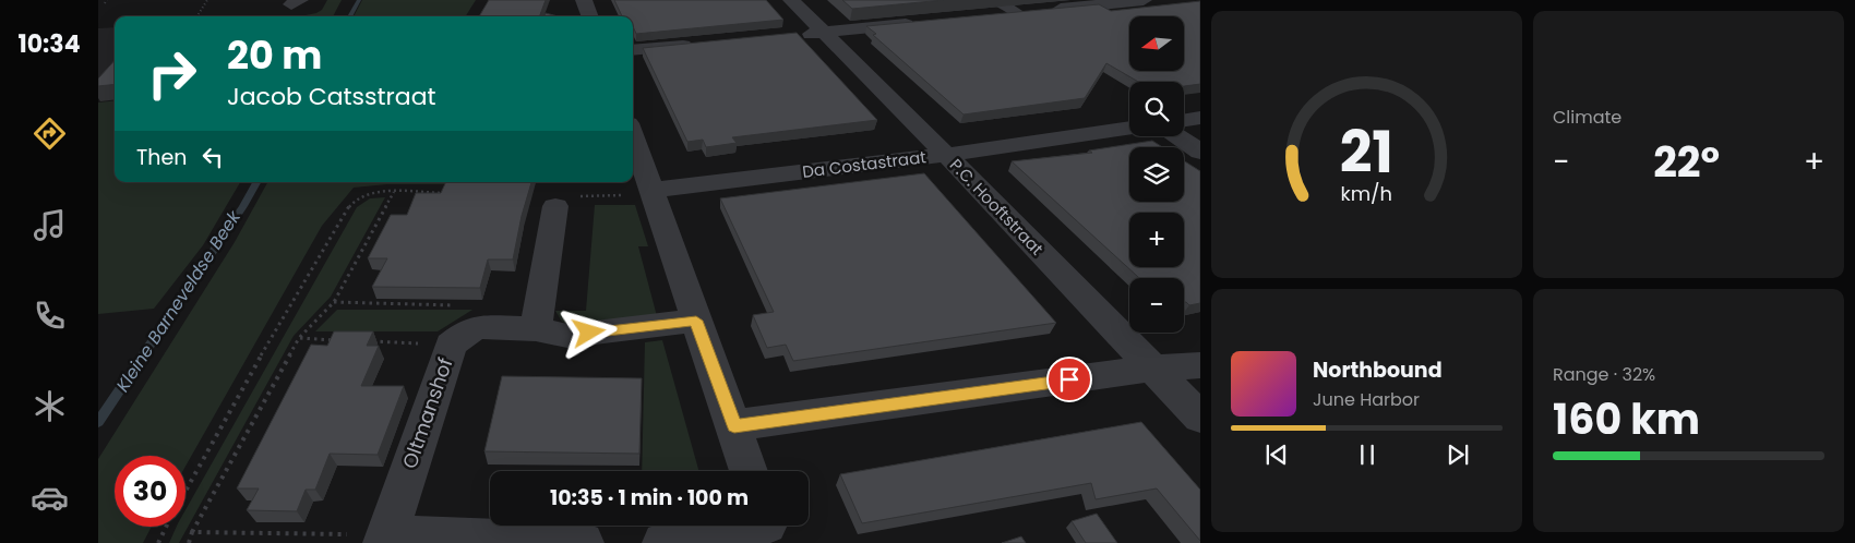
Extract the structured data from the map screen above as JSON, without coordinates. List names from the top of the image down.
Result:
{
  "streets": {
    "street": ["Da Costastraat", "P.C. Hooftstraat", "Oltmanshof"]
  },
  "crossings": [
    ["Da Costastraat", "P.C. Hooftstraat"]
  ],
  "water": ["Kleine Barneveldse Beek"],
  "north": "left",
  "page": {
    "tabs": "10:34",
    "tile": [
      "Climate",
      ["Range · 32%", "160 km"]
    ],
    "map_buttons": ["+", "−"],
    "turn": ["20 m", "Jacob Catsstraat"],
    "then": "Then",
    "heat": ["−", "22°", "+"],
    "song": ["Northbound", "June Harbor"],
    "limit": "30",
    "trip": "10:35 · 1 min · 100 m",
    "gauge": ["21", "km/h"]
  }
}
